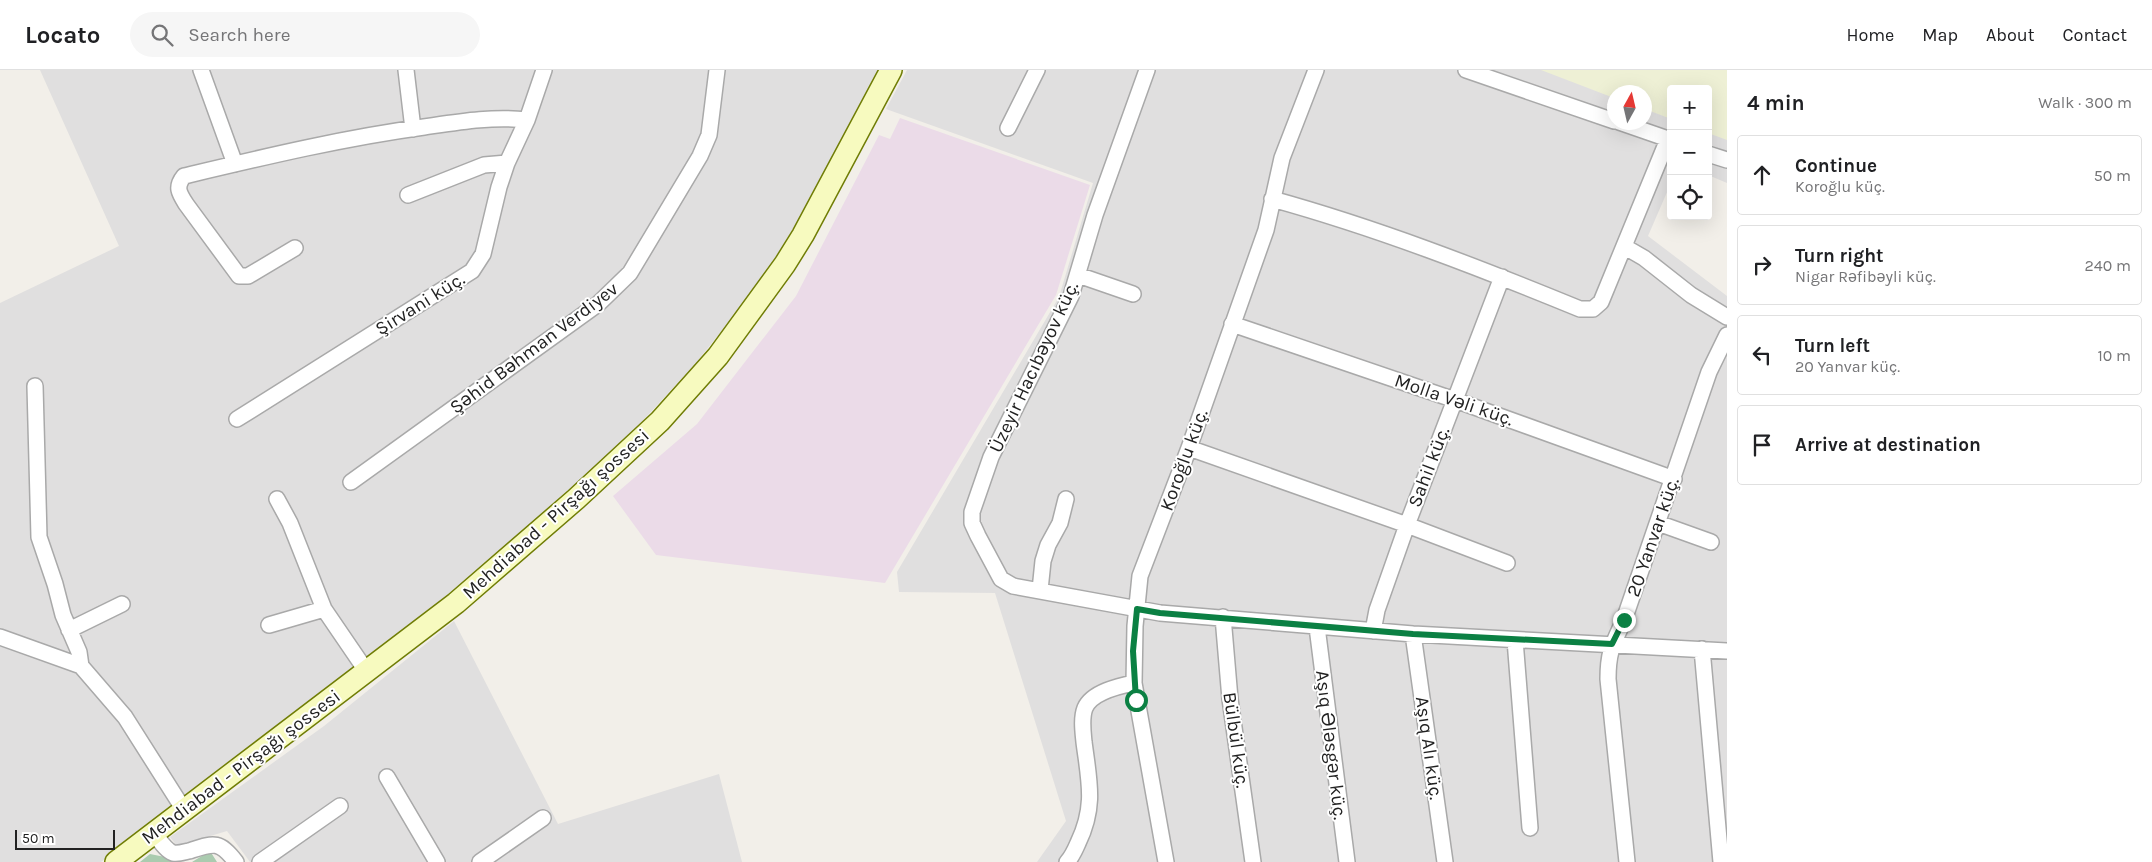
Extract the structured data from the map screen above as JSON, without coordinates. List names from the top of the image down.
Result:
{
  "streets": {
    "main road": ["Mehdiabad - Pirşağı şossesi"],
    "street": [
      "Şirvani küç.",
      "Şəhid Bəhman Verdiyev",
      "Üzeyir Hacıbəyov küç.",
      "Molla Vəli küç.",
      "Koroğlu küç.",
      "Sahil küç.",
      "20 Yanvar küç.",
      "Bülbül küç.",
      "Aşıq Ələsgər küç.",
      "Aşıq Alı küç."
    ]
  },
  "crossings": [
    ["Molla Vəli küç.", "Koroğlu küç."],
    ["Molla Vəli küç.", "Sahil küç."],
    ["Molla Vəli küç.", "20 Yanvar küç."]
  ],
  "scale_bar": "50 m",
  "north": "top",
  "page": {
    "header": "Locato",
    "search": "Search here",
    "nav": [
      "Home",
      "Map",
      "About",
      "Contact"
    ],
    "heading": ["4 min", "Walk · 300 m"],
    "map_buttons": ["+", "−"],
    "list": [
      ["Continue", "Koroğlu küç.", "50 m"],
      ["Turn right", "Nigar Rəfibəyli küç.", "240 m"],
      ["Turn left", "20 Yanvar küç.", "10 m"],
      "Arrive at destination"
    ],
    "scale": "50 m"
  }
}
